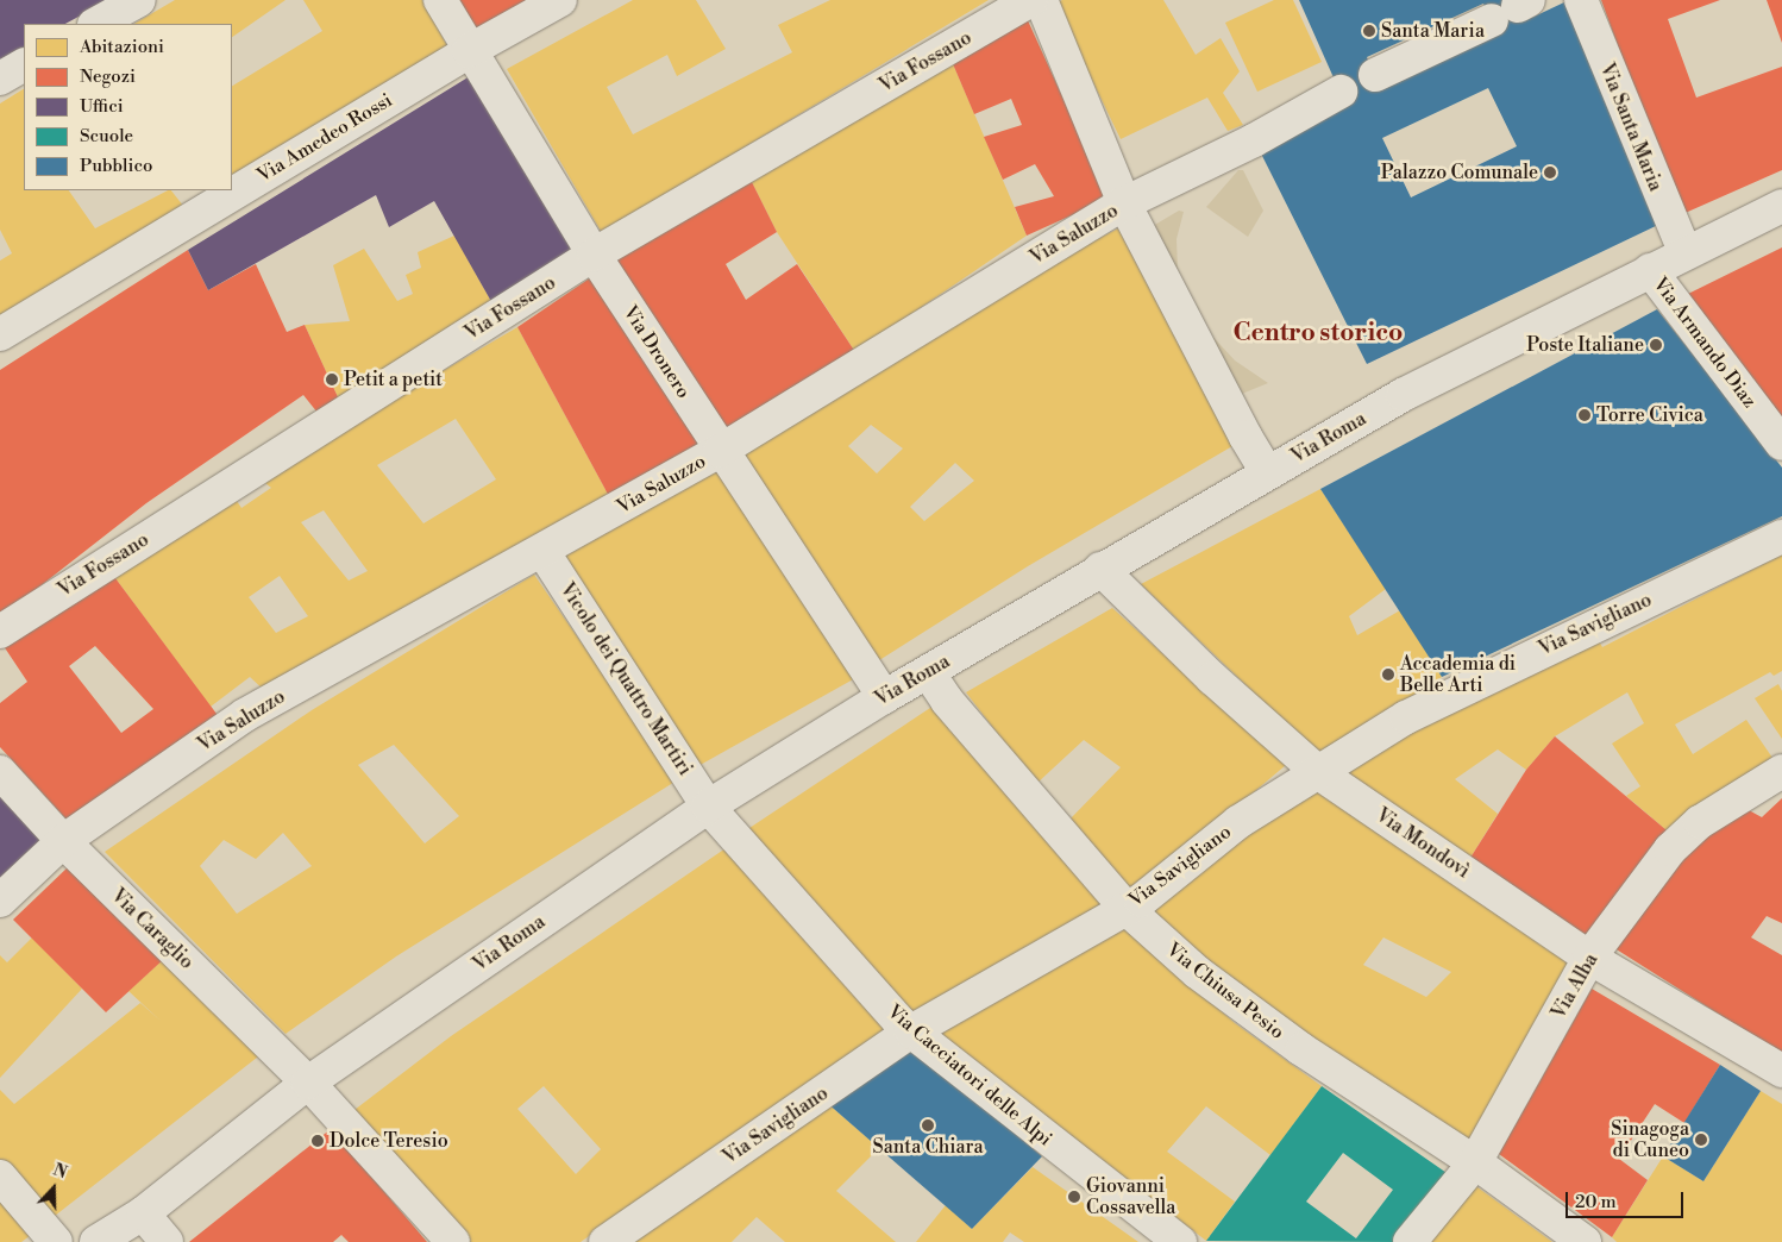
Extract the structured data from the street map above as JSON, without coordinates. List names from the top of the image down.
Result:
{
  "streets": {
    "street": [
      "Via Fossano",
      "Via Santa Maria",
      "Via Amedeo Rossi",
      "Via Saluzzo",
      "Via Armando Diaz",
      "Via Dronero",
      "Via Roma",
      "Via Savigliano",
      "Vicolo dei Quattro Martiri",
      "Via Mondovì",
      "Via Caraglio",
      "Via Alba",
      "Via Chiusa Pesio",
      "Via Cacciatori delle Alpi"
    ]
  },
  "crossings": [
    ["Via Fossano", "Via Dronero"],
    ["Via Santa Maria", "Via Roma"],
    ["Via Amedeo Rossi", "Via Dronero"],
    ["Via Saluzzo", "Via Dronero"],
    ["Via Saluzzo", "Vicolo dei Quattro Martiri"],
    ["Via Saluzzo", "Via Caraglio"],
    ["Via Armando Diaz", "Via Roma"],
    ["Via Dronero", "Via Roma"],
    ["Via Roma", "Vicolo dei Quattro Martiri"],
    ["Via Roma", "Via Mondovì"],
    ["Via Roma", "Via Caraglio"],
    ["Via Roma", "Via Chiusa Pesio"],
    ["Via Roma", "Via Cacciatori delle Alpi"],
    ["Via Savigliano", "Via Mondovì"],
    ["Via Savigliano", "Via Chiusa Pesio"],
    ["Via Savigliano", "Via Cacciatori delle Alpi"],
    ["Vicolo dei Quattro Martiri", "Via Cacciatori delle Alpi"],
    ["Via Mondovì", "Via Alba"],
    ["Via Alba", "Via Chiusa Pesio"]
  ],
  "districts": ["Centro storico"],
  "places": [
    "Santa Maria",
    "Palazzo Comunale",
    "Poste Italiane",
    "Petit a petit",
    "Torre Civica",
    "Accademia di Belle Arti",
    "Santa Chiara",
    "Sinagoga di Cuneo",
    "Dolce Teresio",
    "Giovanni Cossavella"
  ],
  "legend": [
    "Abitazioni",
    "Negozi",
    "Uffici",
    "Scuole",
    "Pubblico"
  ],
  "scale_bar": "20 m",
  "north": "top"
}
